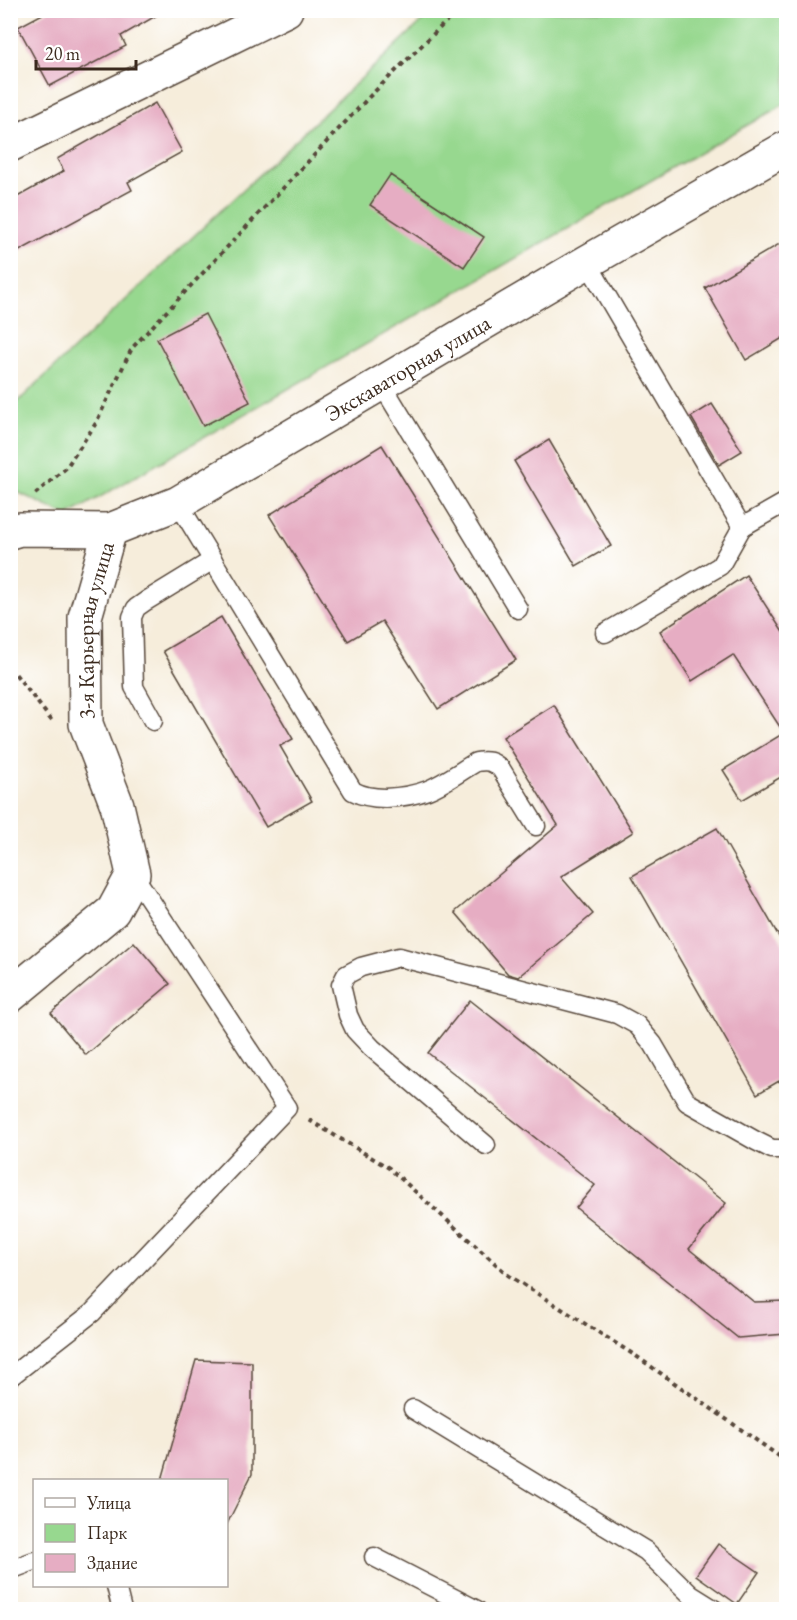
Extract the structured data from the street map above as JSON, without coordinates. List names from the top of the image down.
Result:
{
  "streets": {
    "street": ["Экскаваторная улица", "3-я Карьерная улица"]
  },
  "crossings": [
    ["Экскаваторная улица", "3-я Карьерная улица"]
  ],
  "legend": ["Улица", "Парк", "Здание"],
  "scale_bar": "20 m"
}
